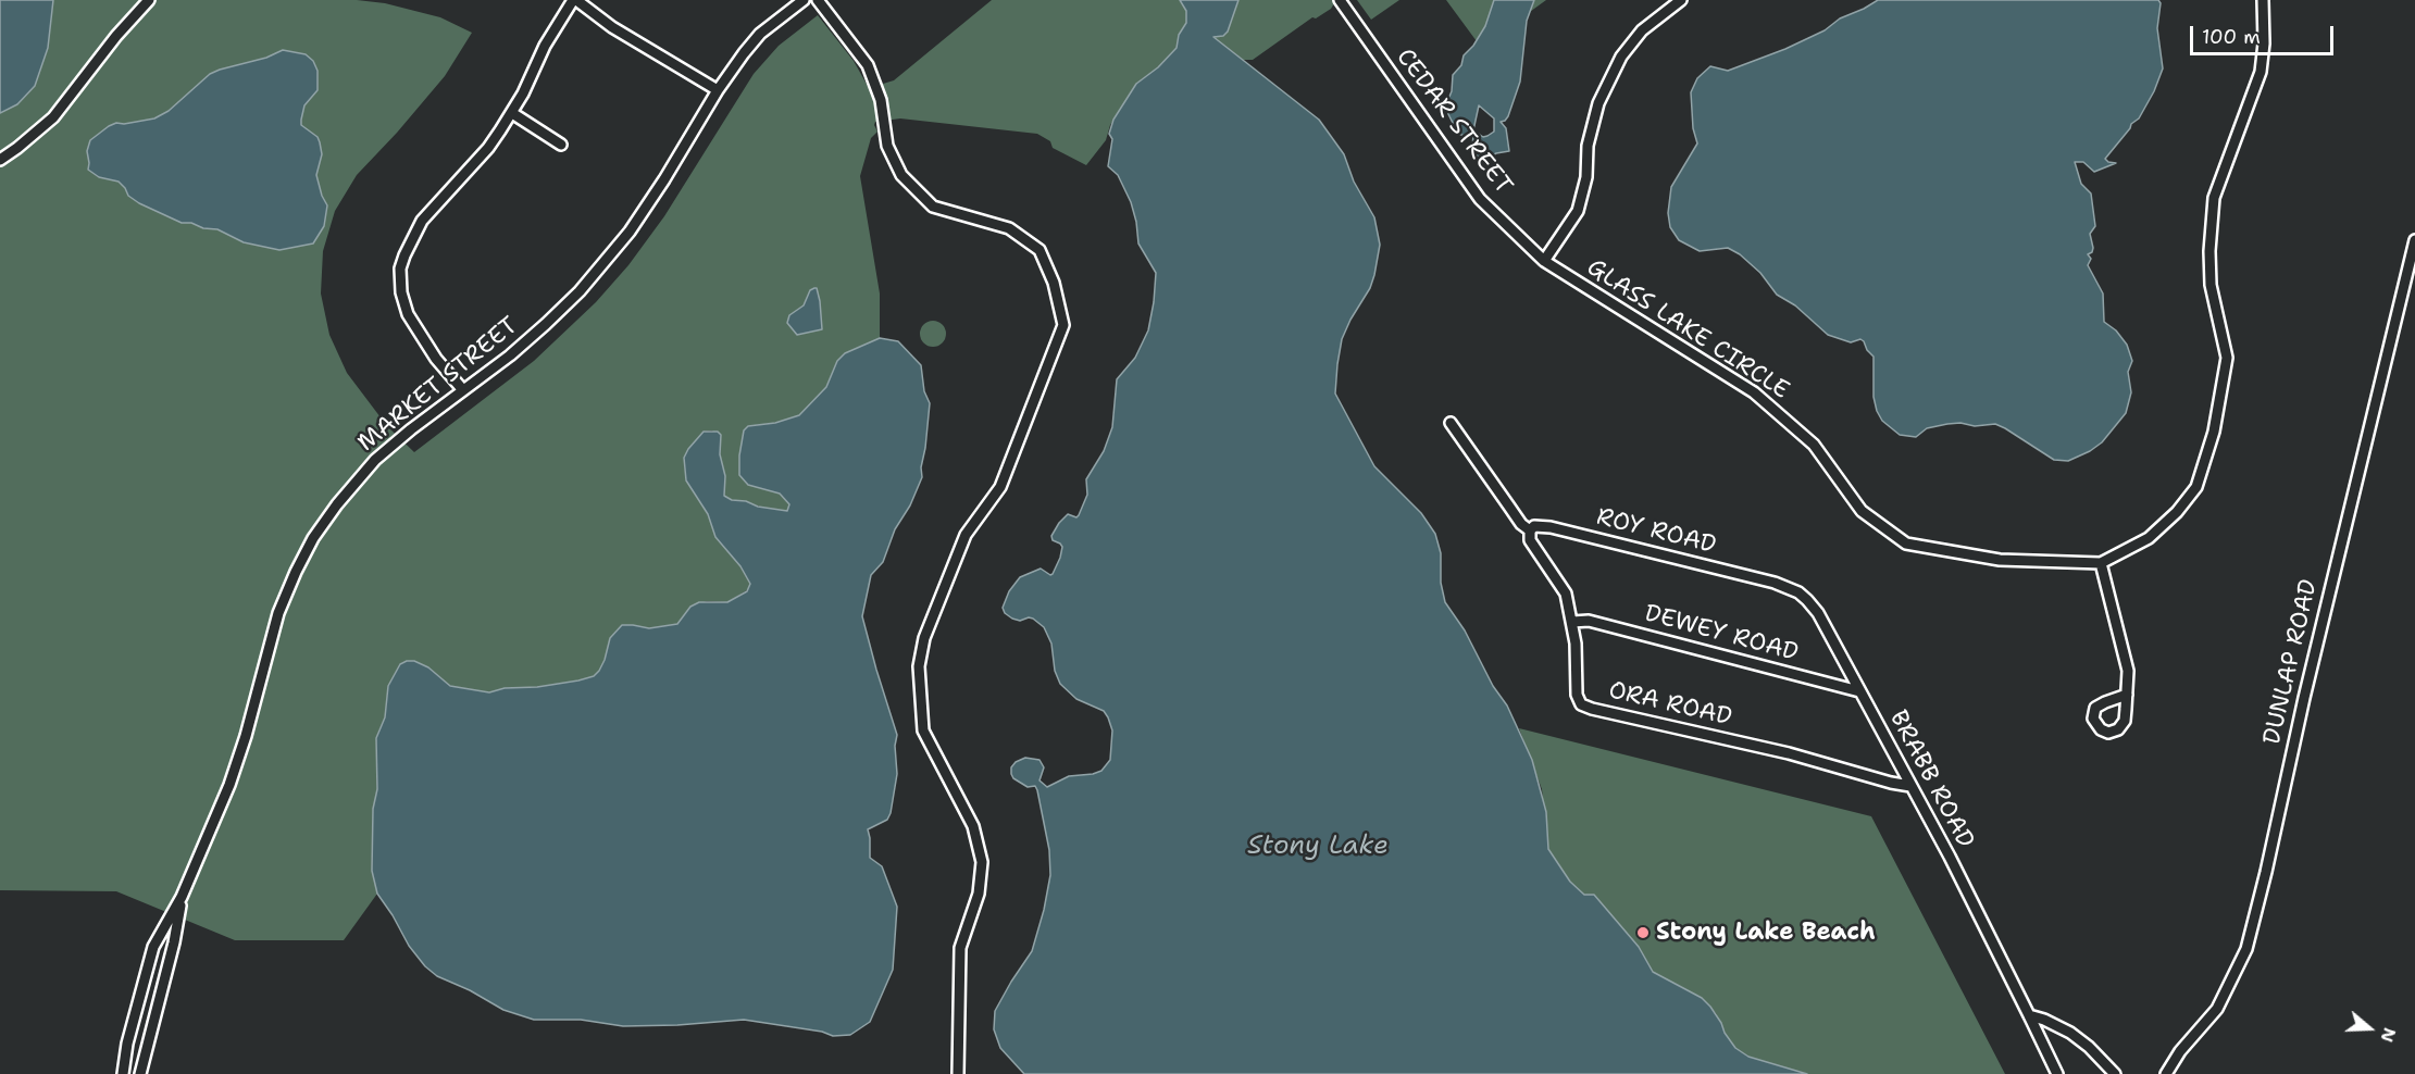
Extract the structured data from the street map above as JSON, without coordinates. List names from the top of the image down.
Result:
{
  "streets": {
    "street": [
      "CEDAR STREET",
      "GLASS LAKE CIRCLE",
      "MARKET STREET",
      "ROY ROAD",
      "DEWEY ROAD",
      "DUNLAP ROAD",
      "ORA ROAD",
      "BRABB ROAD"
    ]
  },
  "crossings": [
    ["CEDAR STREET", "GLASS LAKE CIRCLE"],
    ["ROY ROAD", "ORA ROAD"],
    ["ROY ROAD", "BRABB ROAD"],
    ["DEWEY ROAD", "ORA ROAD"],
    ["DEWEY ROAD", "BRABB ROAD"],
    ["ORA ROAD", "BRABB ROAD"]
  ],
  "water": ["Stony Lake"],
  "places": ["Stony Lake Beach"],
  "scale_bar": "100 m",
  "north": "right"
}
